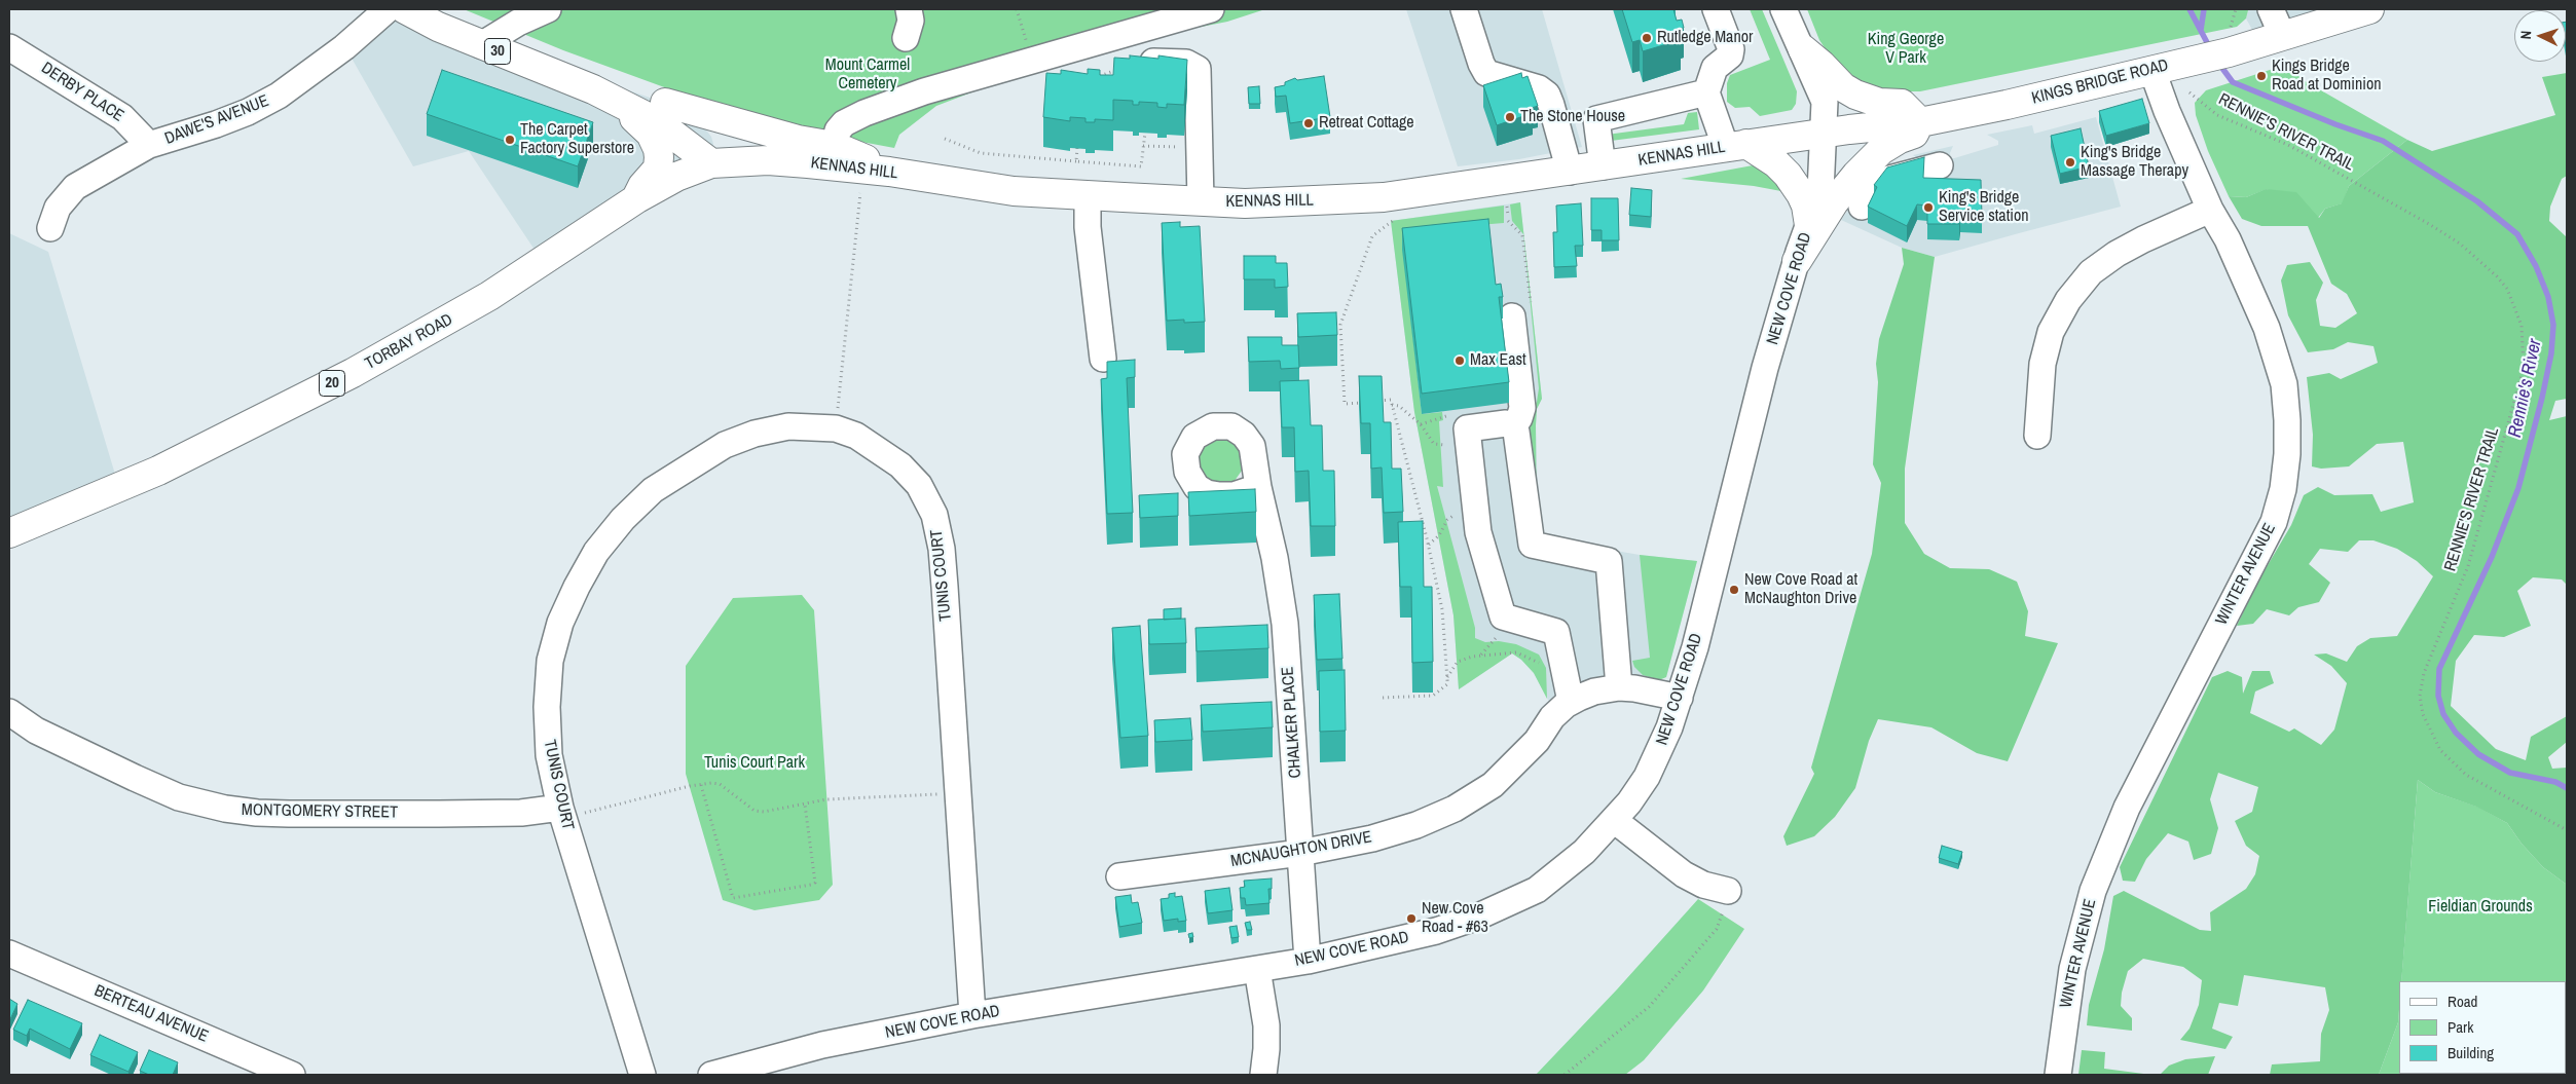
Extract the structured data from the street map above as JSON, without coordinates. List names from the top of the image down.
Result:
{
  "streets": {
    "main road": [
      "30",
      "KINGS BRIDGE ROAD",
      "KENNAS HILL",
      "TORBAY ROAD",
      "20"
    ],
    "street": [
      "DERBY PLACE",
      "DAWE'S AVENUE",
      "NEW COVE ROAD",
      "WINTER AVENUE",
      "TUNIS COURT",
      "CHALKER PLACE",
      "MONTGOMERY STREET",
      "MCNAUGHTON DRIVE",
      "BERTEAU AVENUE"
    ],
    "path": ["RENNIE'S RIVER TRAIL"]
  },
  "crossings": [
    ["30", "KENNAS HILL"],
    ["30", "TORBAY ROAD"],
    ["KINGS BRIDGE ROAD", "KENNAS HILL"],
    ["KINGS BRIDGE ROAD", "NEW COVE ROAD"],
    ["KINGS BRIDGE ROAD", "WINTER AVENUE"],
    ["DERBY PLACE", "DAWE'S AVENUE"],
    ["KENNAS HILL", "NEW COVE ROAD"],
    ["KENNAS HILL", "TORBAY ROAD"],
    ["NEW COVE ROAD", "TUNIS COURT"],
    ["NEW COVE ROAD", "CHALKER PLACE"],
    ["NEW COVE ROAD", "MCNAUGHTON DRIVE"],
    ["TUNIS COURT", "MONTGOMERY STREET"],
    ["CHALKER PLACE", "MCNAUGHTON DRIVE"]
  ],
  "water": ["Rennie's River"],
  "parks": [
    "King George V Park",
    "Mount Carmel Cemetery",
    "Tunis Court Park",
    "Fieldian Grounds"
  ],
  "places": [
    "Rutledge Manor",
    "Kings Bridge Road at Dominion",
    "The Stone House",
    "Retreat Cottage",
    "The Carpet Factory Superstore",
    "King's Bridge Massage Therapy",
    "King's Bridge Service station",
    "Max East",
    "New Cove Road at McNaughton Drive",
    "New Cove Road - #63"
  ],
  "legend": ["Road", "Park", "Building"],
  "north": "left"
}
